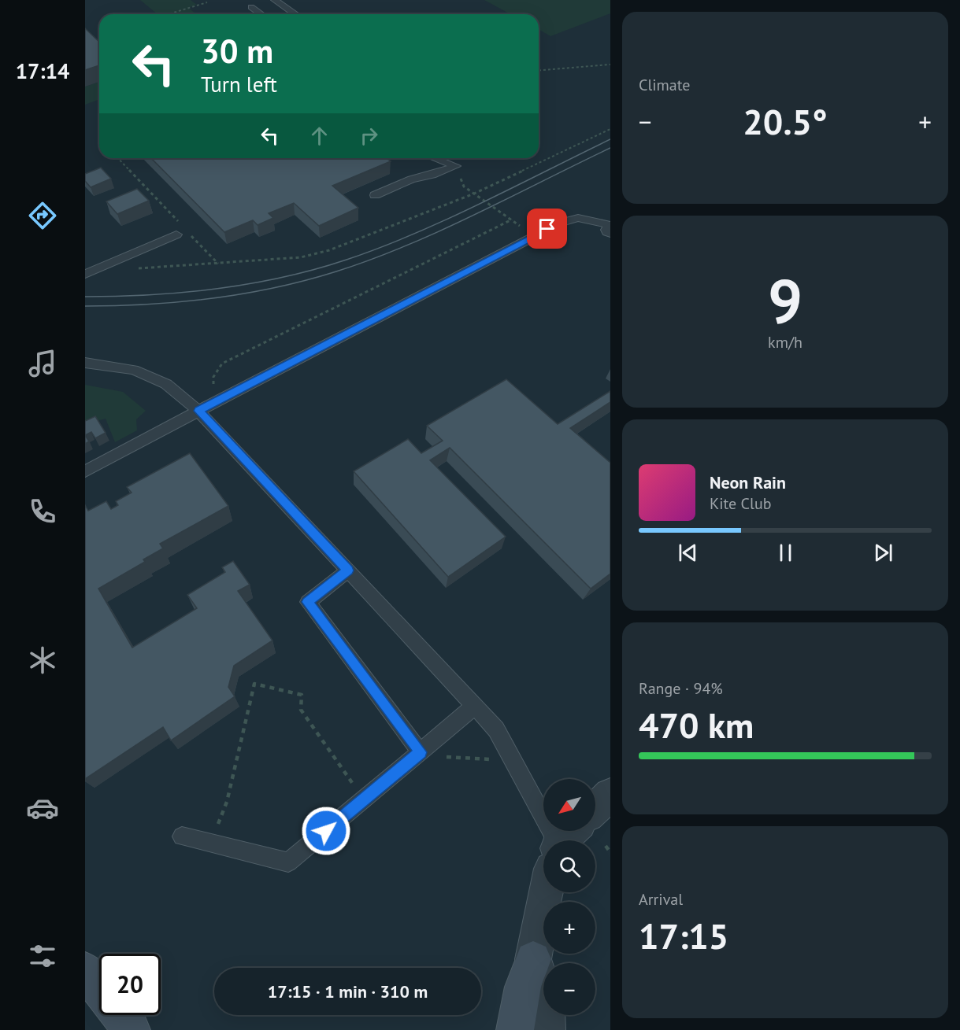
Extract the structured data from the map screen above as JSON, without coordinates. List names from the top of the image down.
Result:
{
  "north": "bottom left",
  "page": {
    "tabs": "17:14",
    "tile": [
      "Climate",
      ["9", "km/h"],
      ["Range · 94%", "470 km"],
      ["Arrival", "17:15"]
    ],
    "turn": ["30 m", "Turn left"],
    "heat": ["−", "20.5°", "+"],
    "song": ["Neon Rain", "Kite Club"],
    "map_buttons": ["+", "−"],
    "limit": "20",
    "trip": "17:15 · 1 min · 310 m"
  }
}
